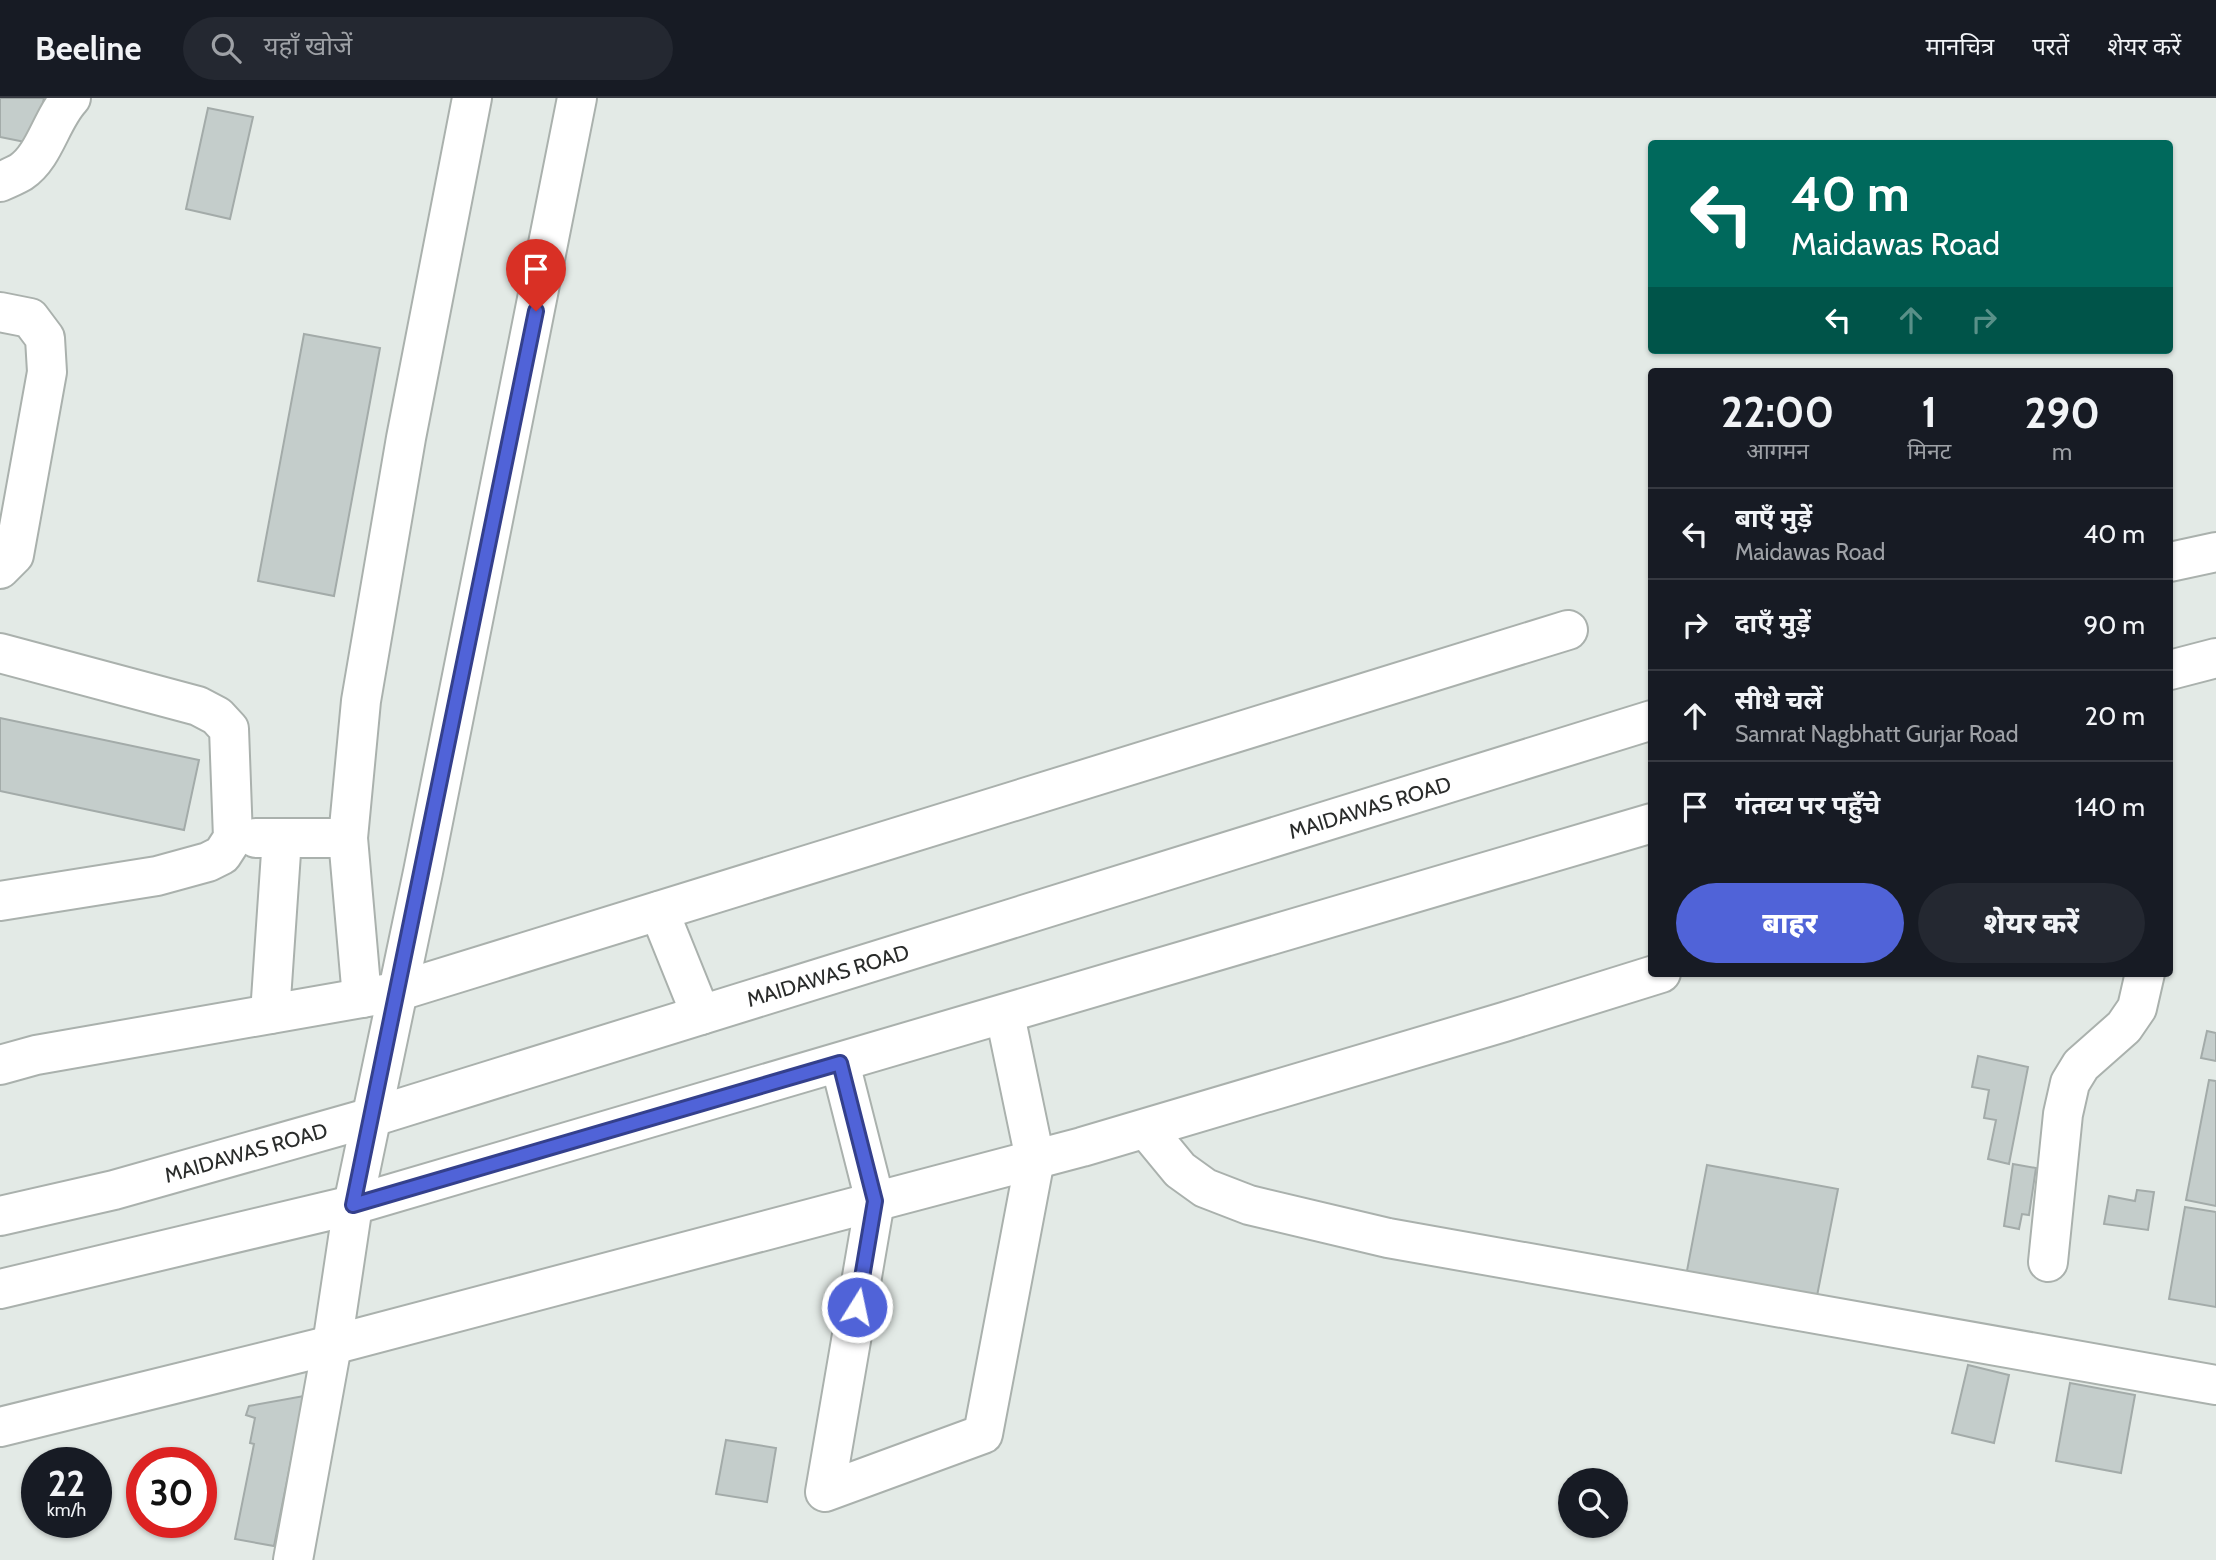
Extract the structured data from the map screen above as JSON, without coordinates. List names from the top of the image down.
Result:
{
  "streets": {
    "street": ["MAIDAWAS ROAD"]
  },
  "page": {
    "header": "Beeline",
    "search": "यहाँ खोजें",
    "nav": ["मानचित्र", "परतें", "शेयर करें"],
    "turn": ["40 m", "Maidawas Road"],
    "eta": [
      "22:00",
      "आगमन",
      "1",
      "मिनट",
      "290",
      "m"
    ],
    "list": [
      {
        "name": "बाएँ मुड़ें",
        "note": "Maidawas Road",
        "value": "40 m"
      },
      {
        "name": "दाएँ मुड़ें",
        "value": "90 m"
      },
      {
        "name": "सीधे चलें",
        "note": "Samrat Nagbhatt Gurjar Road",
        "value": "20 m"
      },
      {
        "name": "गंतव्य पर पहुँचे",
        "value": "140 m"
      }
    ],
    "buttons": ["बाहर", "शेयर करें"],
    "speed": "22 km/h",
    "limit": "30"
  }
}
